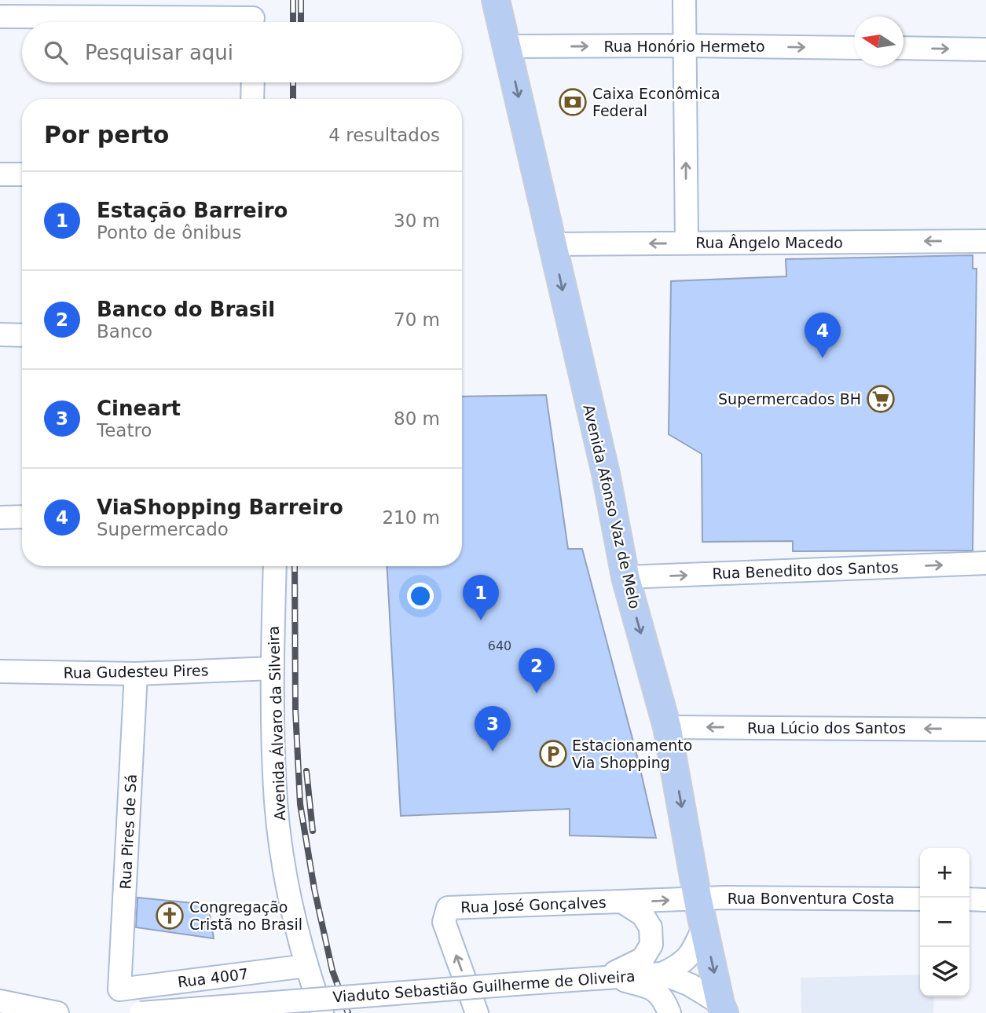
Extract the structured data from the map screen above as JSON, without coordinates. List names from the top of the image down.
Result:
{
  "streets": {
    "main road": ["Avenida Afonso Vaz de Melo"],
    "street": [
      "Rua Honório Hermeto",
      "Rua Ângelo Macedo",
      "Rua Benedito dos Santos",
      "Rua Gudesteu Pires",
      "Avenida Álvaro da Silveira",
      "Rua Lúcio dos Santos",
      "Rua Pires de Sá",
      "Rua Bonventura Costa",
      "Rua José Gonçalves",
      "Rua 4007",
      "Viaduto Sebastião Guilherme de Oliveira"
    ]
  },
  "crossings": [
    ["Rua Honório Hermeto", "Avenida Afonso Vaz de Melo"],
    ["Rua Ângelo Macedo", "Avenida Afonso Vaz de Melo"],
    ["Avenida Afonso Vaz de Melo", "Rua Benedito dos Santos"],
    ["Avenida Afonso Vaz de Melo", "Rua Lúcio dos Santos"],
    ["Avenida Afonso Vaz de Melo", "Rua Bonventura Costa"],
    ["Avenida Afonso Vaz de Melo", "Rua José Gonçalves"],
    ["Avenida Afonso Vaz de Melo", "Viaduto Sebastião Guilherme de Oliveira"],
    ["Rua Gudesteu Pires", "Avenida Álvaro da Silveira"],
    ["Rua Gudesteu Pires", "Rua Pires de Sá"],
    ["Avenida Álvaro da Silveira", "Rua 4007"],
    ["Rua Pires de Sá", "Rua 4007"],
    ["Rua Bonventura Costa", "Rua José Gonçalves"]
  ],
  "one_way": [
    "Rua Honório Hermeto",
    "Rua Ângelo Macedo",
    "Avenida Afonso Vaz de Melo",
    "Rua Benedito dos Santos",
    "Rua Lúcio dos Santos"
  ],
  "places": {
    "bank": ["Caixa Econômica Federal"],
    "supermarket": ["Supermercados BH"],
    "parking": ["Estacionamento Via Shopping"],
    "church": ["Congregação Cristã no Brasil"]
  },
  "house_numbers": ["640"],
  "north": "left",
  "page": {
    "search": "Pesquisar aqui",
    "heading": ["Por perto", "4 resultados"],
    "list": [
      {
        "mark": "1",
        "name": "Estação Barreiro",
        "note": "Ponto de ônibus",
        "value": "30 m"
      },
      {
        "mark": "2",
        "name": "Banco do Brasil",
        "note": "Banco",
        "value": "70 m"
      },
      {
        "mark": "3",
        "name": "Cineart",
        "note": "Teatro",
        "value": "80 m"
      },
      {
        "mark": "4",
        "name": "ViaShopping Barreiro",
        "note": "Supermercado",
        "value": "210 m"
      }
    ],
    "pins": [
      "4",
      "1",
      "2",
      "3"
    ],
    "map_buttons": ["+", "−"]
  }
}
